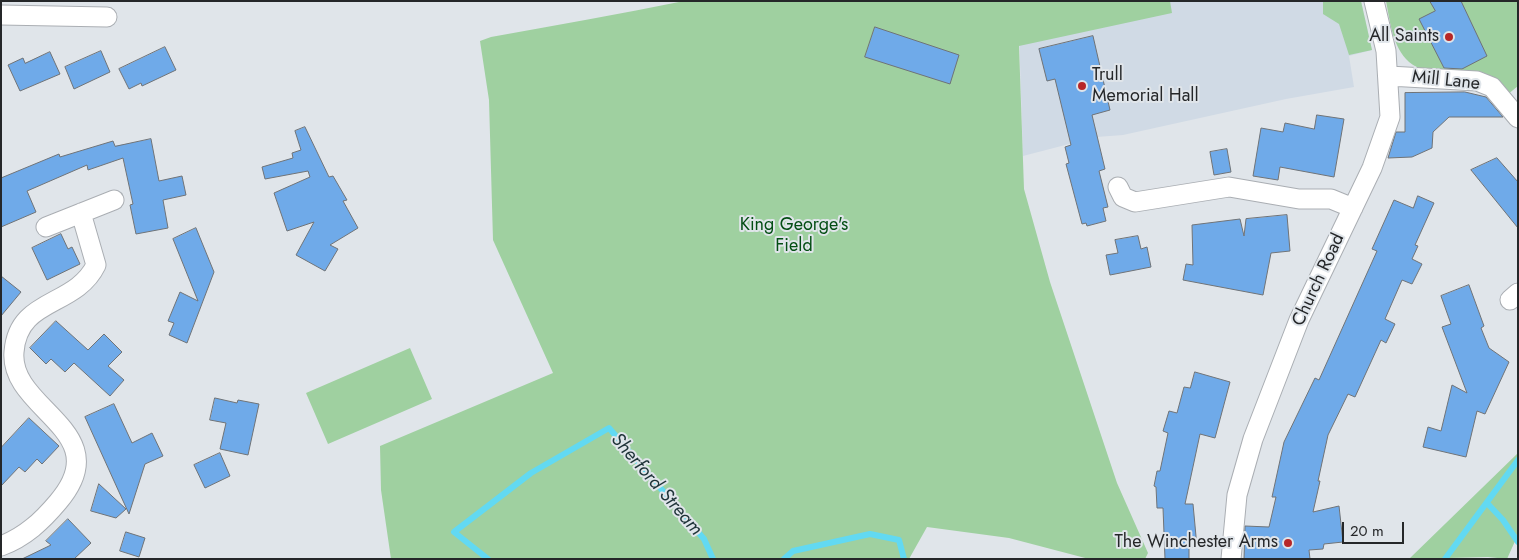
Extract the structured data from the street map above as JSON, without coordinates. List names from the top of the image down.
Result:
{
  "streets": {
    "street": ["Mill Lane", "Church Road"]
  },
  "crossings": [
    ["Mill Lane", "Church Road"]
  ],
  "water": ["Sherford Stream"],
  "parks": ["King George's Field"],
  "places": ["All Saints", "Trull Memorial Hall", "The Winchester Arms"],
  "scale_bar": "20 m"
}
